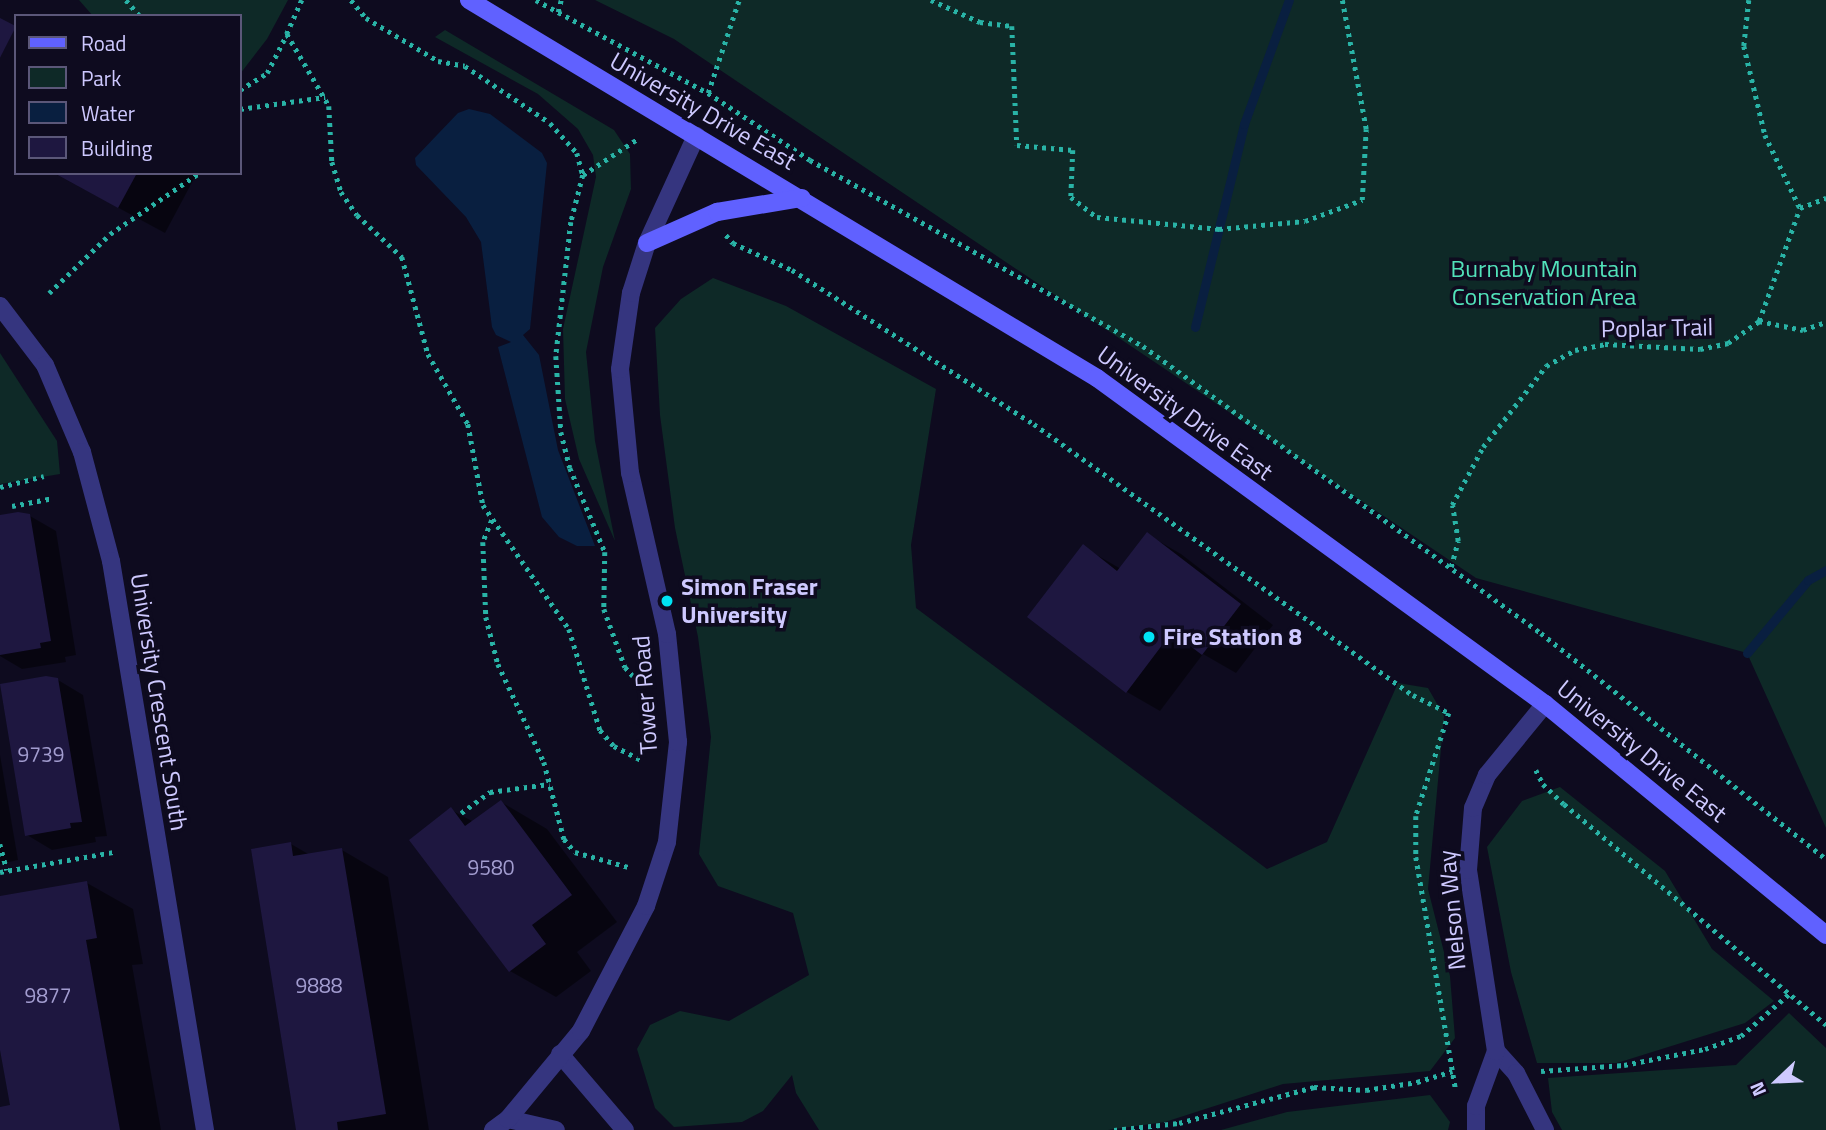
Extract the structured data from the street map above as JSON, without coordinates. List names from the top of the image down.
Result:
{
  "streets": {
    "street": [
      "University Drive East",
      "Tower Road",
      "University Crescent South",
      "Nelson Way"
    ],
    "path": ["Poplar Trail"]
  },
  "crossings": [
    ["University Drive East", "Tower Road"],
    ["University Drive East", "Nelson Way"]
  ],
  "parks": ["Burnaby Mountain Conservation Area"],
  "places": ["Simon Fraser University", "Fire Station 8"],
  "house_numbers": [
    "9739",
    "9580",
    "9888",
    "9877"
  ],
  "legend": [
    "Road",
    "Park",
    "Water",
    "Building"
  ],
  "north": "bottom left"
}
